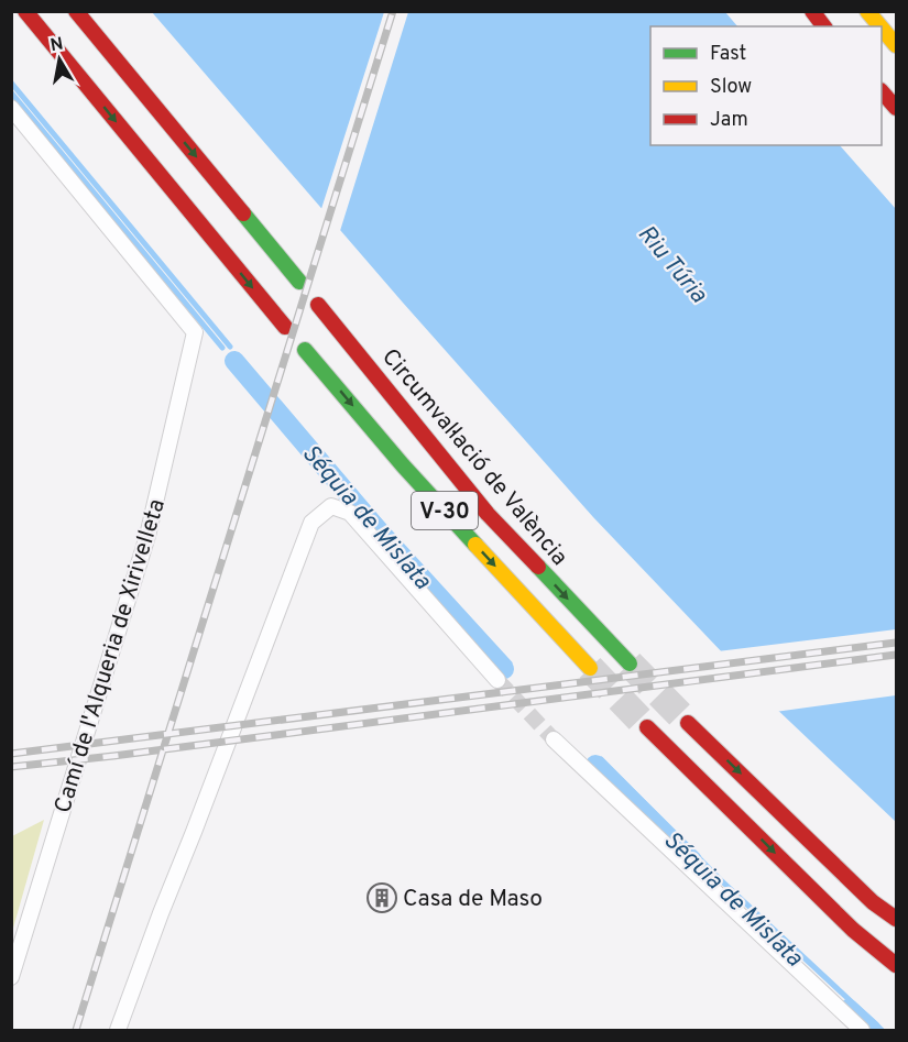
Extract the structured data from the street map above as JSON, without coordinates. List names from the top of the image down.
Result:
{
  "streets": {
    "highway": ["Circumval·lació de València", "V-30"],
    "street": ["Camí de l'Alqueria de Xirivelleta"]
  },
  "water": ["Riu Túria", "Séquia de Mislata"],
  "places": {
    "building": ["Casa de Maso"]
  },
  "legend": ["Fast", "Slow", "Jam"],
  "north": "top"
}
